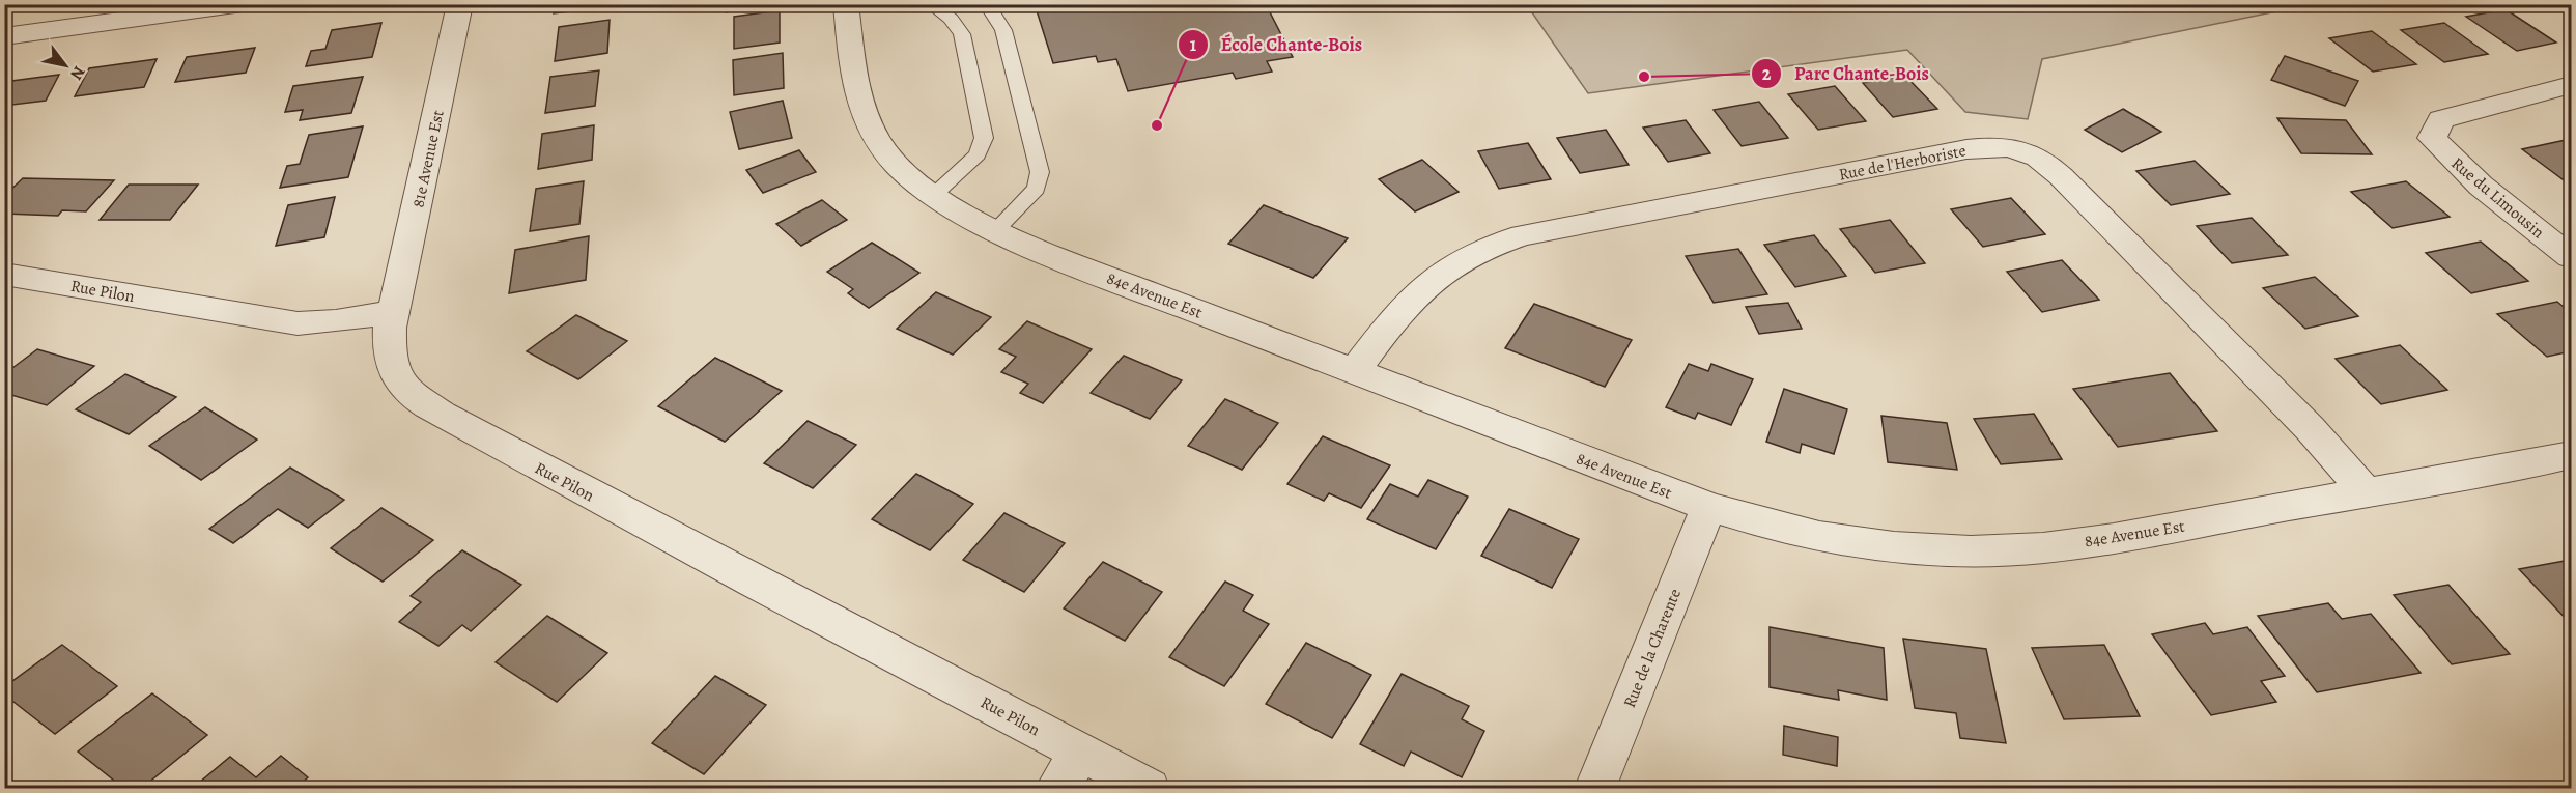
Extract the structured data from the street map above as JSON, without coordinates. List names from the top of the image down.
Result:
{
  "streets": {
    "street": [
      "81e Avenue Est",
      "Rue de l'Herboriste",
      "Rue du Limousin",
      "Rue Pilon",
      "84e Avenue Est",
      "Rue de la Charente"
    ]
  },
  "crossings": [
    ["81e Avenue Est", "Rue Pilon"],
    ["Rue de l'Herboriste", "84e Avenue Est"],
    ["84e Avenue Est", "Rue de la Charente"]
  ],
  "places": ["Parc Chante-Bois", "École Chante-Bois"],
  "north": "bottom right"
}
